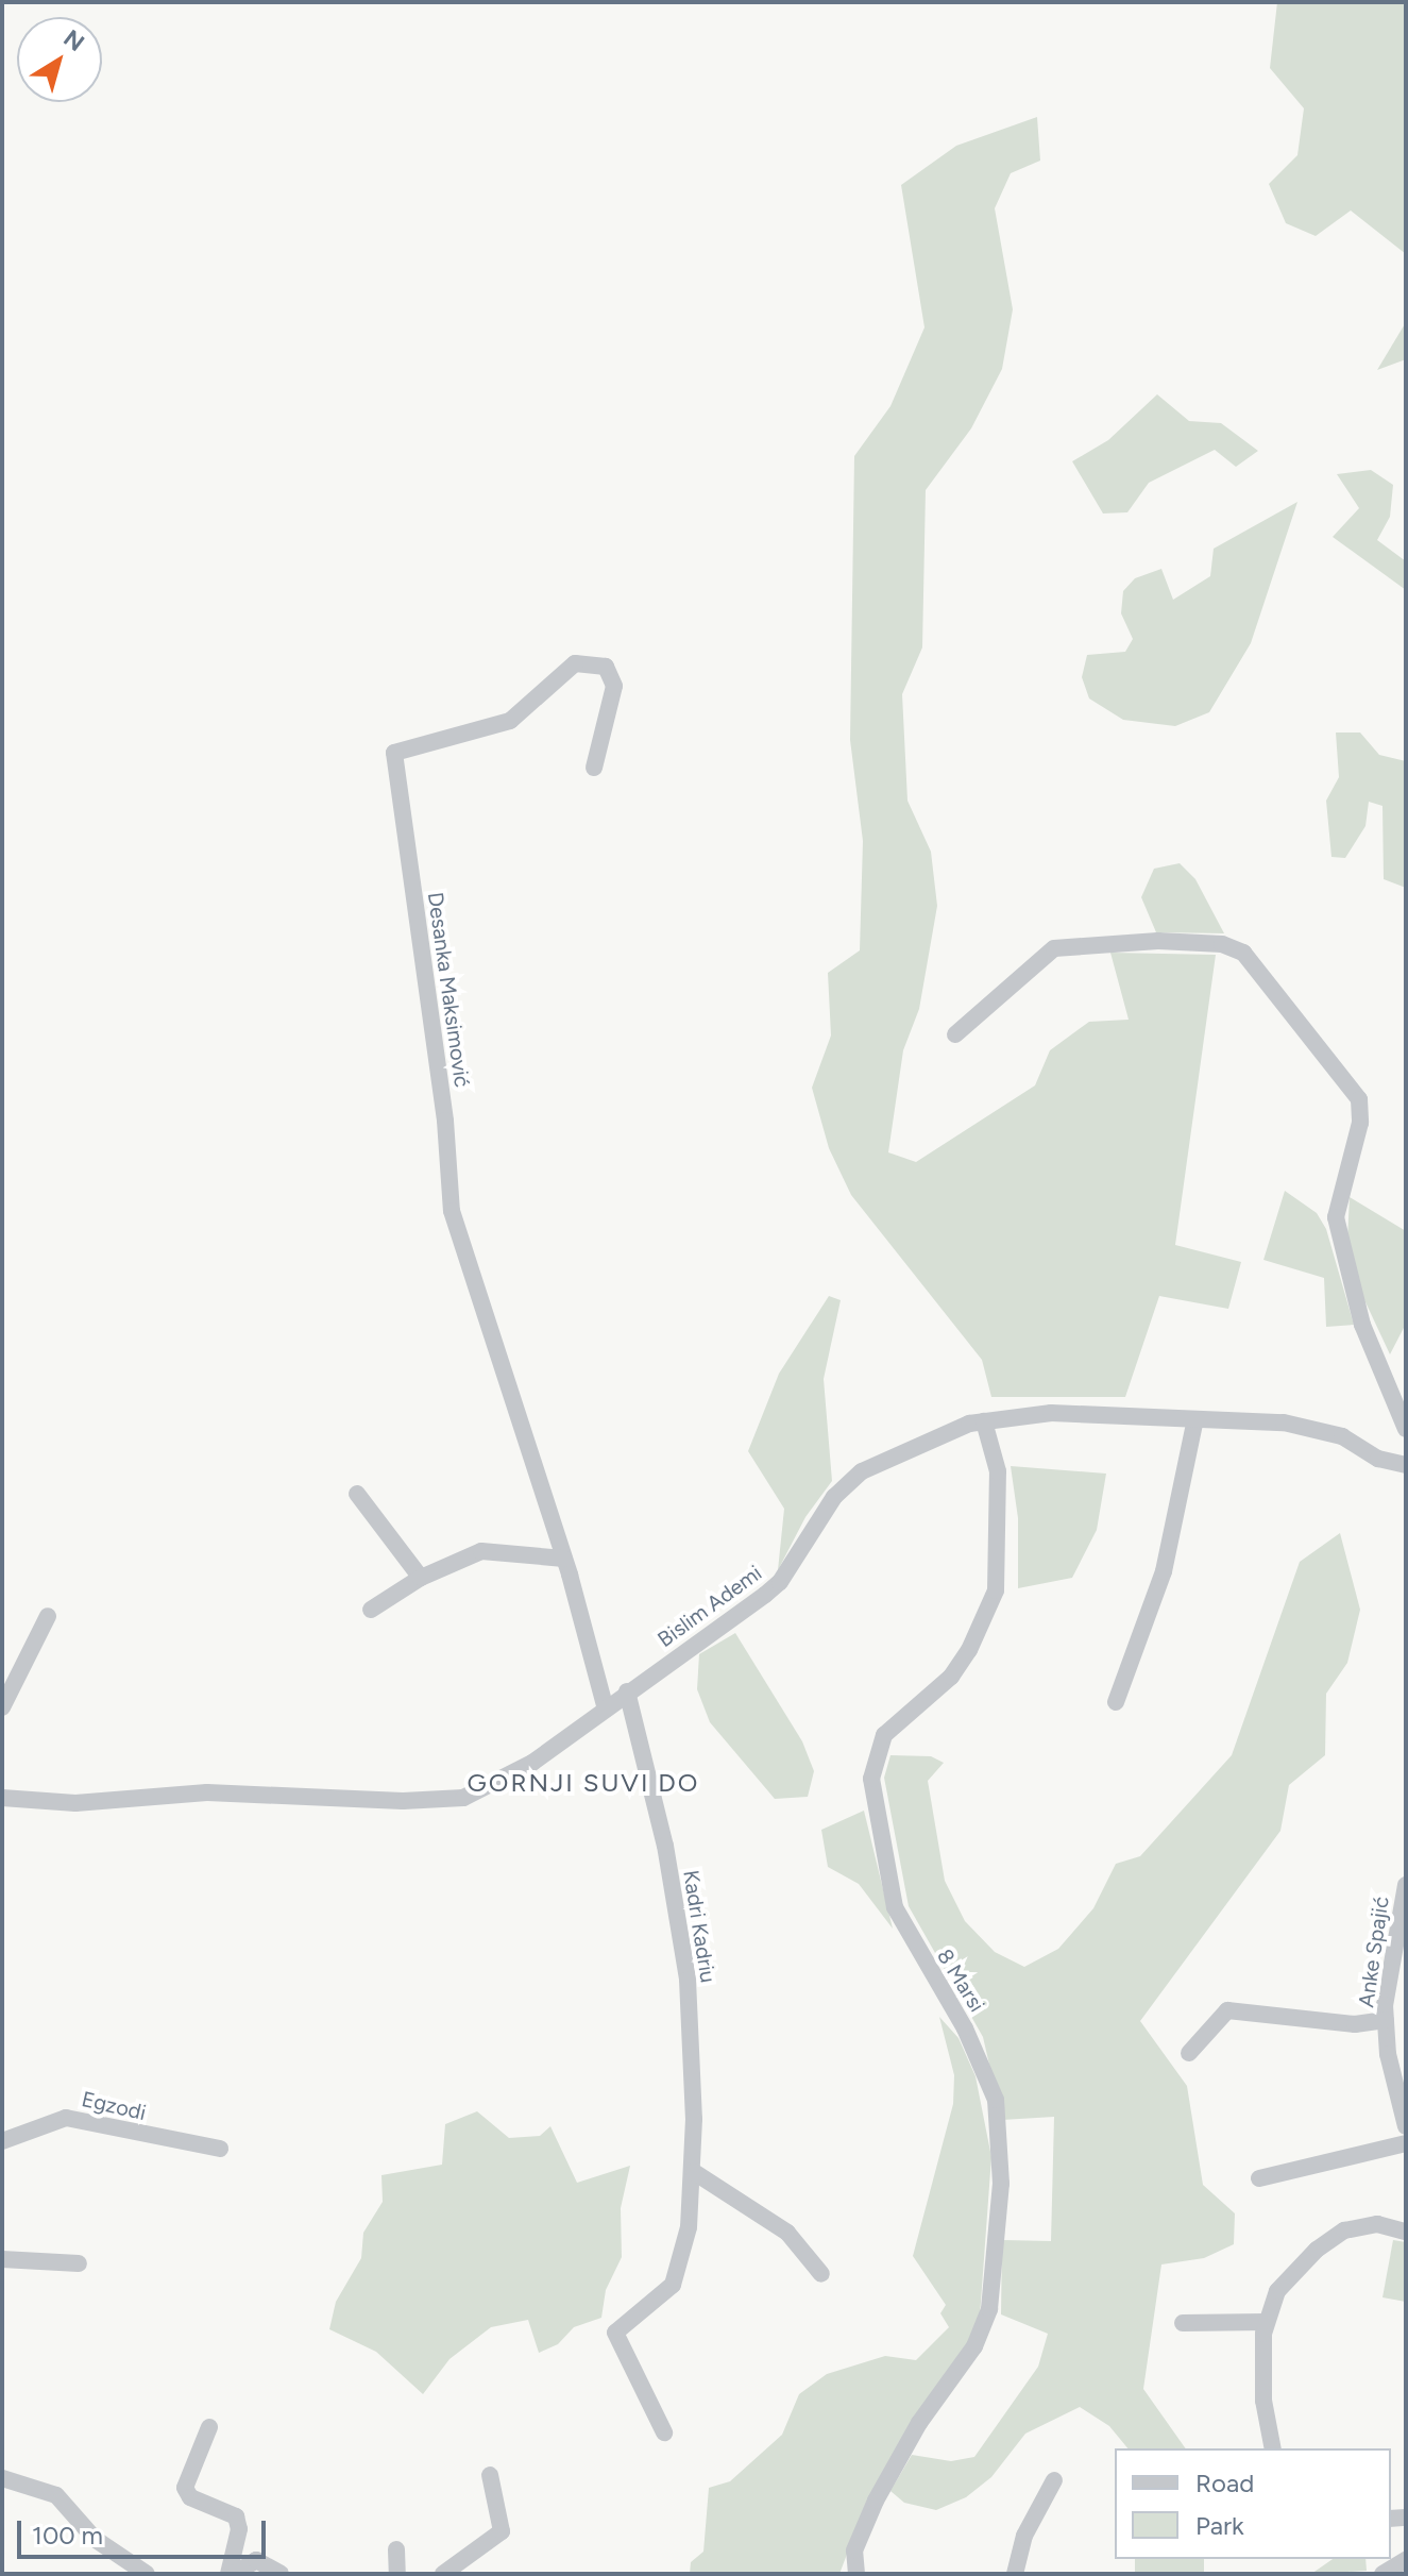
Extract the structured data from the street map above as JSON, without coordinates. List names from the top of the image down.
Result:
{
  "streets": {
    "street": [
      "Desanka Maksimović",
      "Bislim Ademi",
      "Kadri Kadriu",
      "Anke Spajić",
      "8 Marsi",
      "Egzodi"
    ]
  },
  "crossings": [
    ["Desanka Maksimović", "Bislim Ademi"],
    ["Bislim Ademi", "Kadri Kadriu"],
    ["Bislim Ademi", "8 Marsi"]
  ],
  "districts": ["GORNJI SUVI DO"],
  "legend": ["Road", "Park"],
  "scale_bar": "100 m",
  "north": "top right"
}
